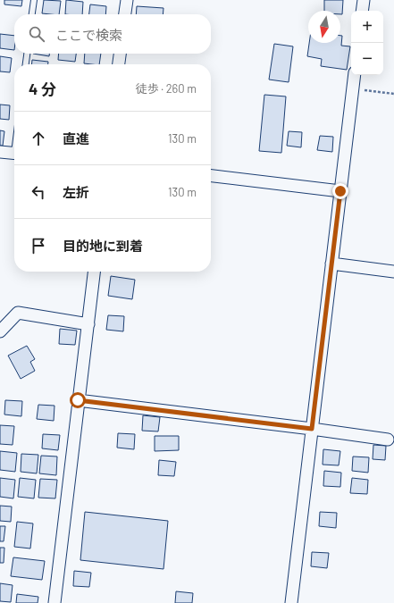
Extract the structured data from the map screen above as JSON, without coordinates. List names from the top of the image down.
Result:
{
  "north": "bottom",
  "page": {
    "map_buttons": ["+", "−"],
    "search": "ここで検索",
    "heading": ["4 分", "徒歩 · 260 m"],
    "list": [
      ["直進", "130 m"],
      ["左折", "130 m"],
      "目的地に到着"
    ]
  }
}
